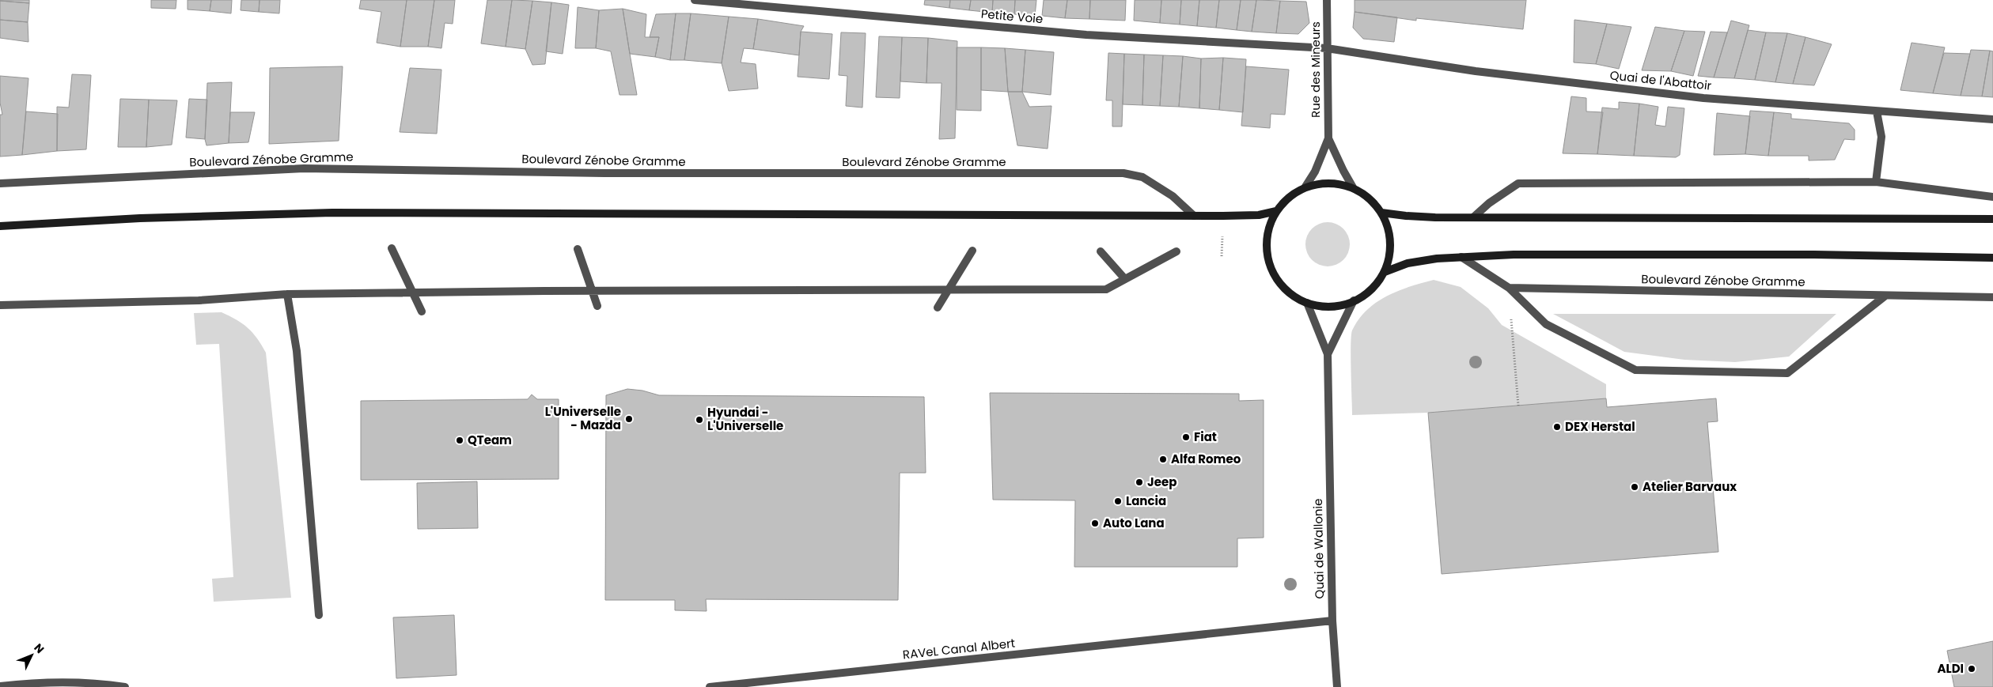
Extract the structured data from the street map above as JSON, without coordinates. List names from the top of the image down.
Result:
{
  "streets": {
    "street": [
      "Petite Voie",
      "Rue des Mineurs",
      "Quai de l'Abattoir",
      "Boulevard Zénobe Gramme",
      "Quai de Wallonie",
      "RAVeL Canal Albert"
    ]
  },
  "crossings": [
    ["Petite Voie", "Rue des Mineurs"],
    ["Petite Voie", "Quai de l'Abattoir"],
    ["Rue des Mineurs", "Quai de l'Abattoir"],
    ["Rue des Mineurs", "Quai de Wallonie"],
    ["Quai de Wallonie", "RAVeL Canal Albert"]
  ],
  "places": [
    "L'Universelle - Mazda",
    "Hyundai - L'Universelle",
    "DEX Herstal",
    "Fiat",
    "QTeam",
    "Alfa Romeo",
    "Jeep",
    "Atelier Barvaux",
    "Lancia",
    "Auto Lana",
    "ALDI"
  ],
  "north": "top right"
}
